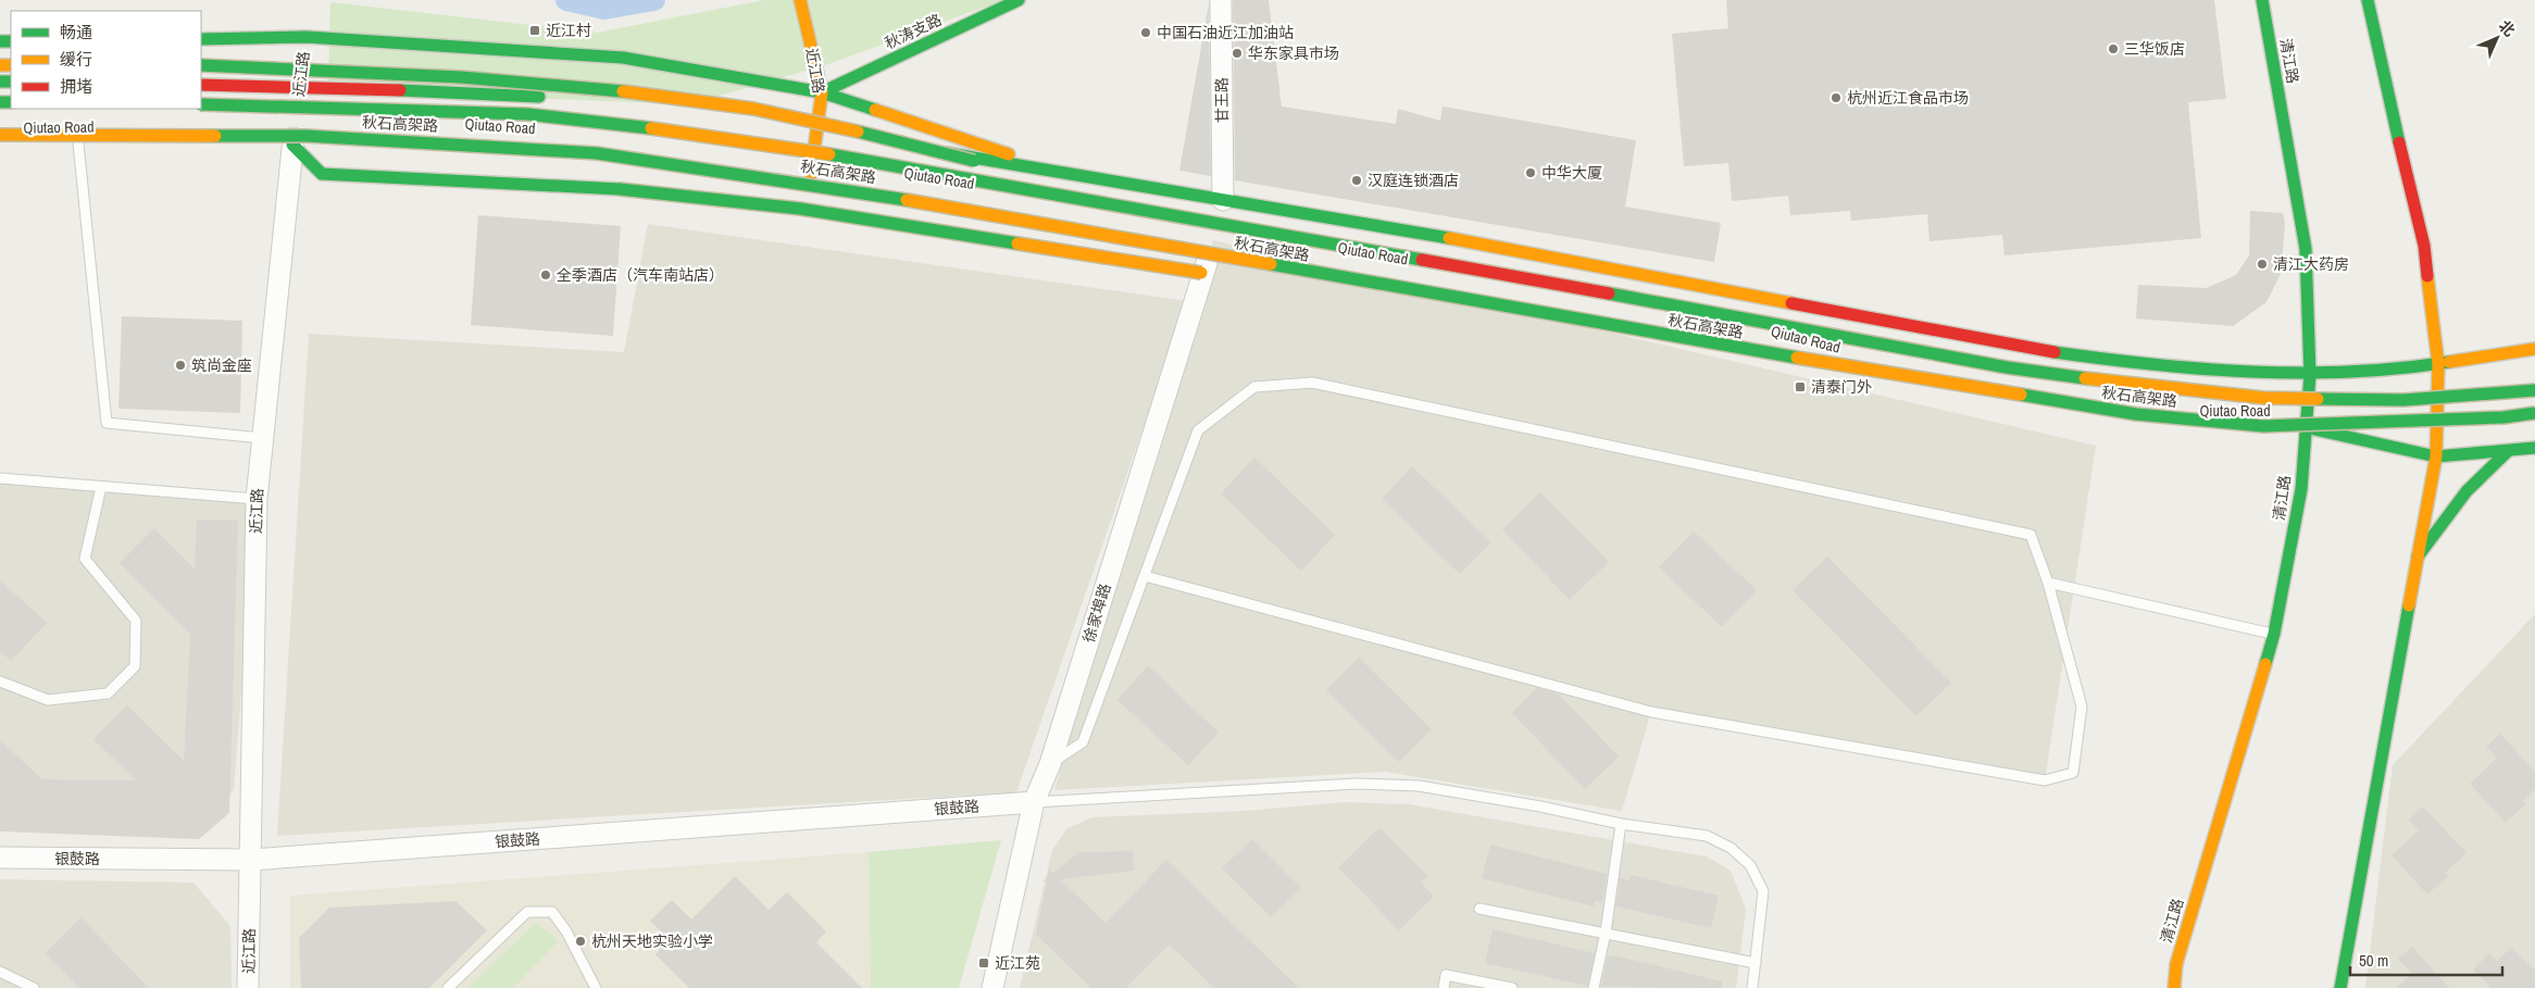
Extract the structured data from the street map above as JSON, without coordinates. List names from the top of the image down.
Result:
{
  "streets": {
    "main road": [
      "秋涛支路",
      "清江路",
      "近江路",
      "秋石高架路",
      "Qiutao Road"
    ],
    "street": ["甘王路", "徐家埠路", "银鼓路"]
  },
  "crossings": [
    ["秋涛支路", "近江路"],
    ["清江路", "Qiutao Road"],
    ["近江路", "Qiutao Road"],
    ["近江路", "银鼓路"],
    ["甘王路", "Qiutao Road"],
    ["Qiutao Road", "徐家埠路"],
    ["徐家埠路", "银鼓路"]
  ],
  "places": {
    "transit": ["近江村", "清泰门外", "近江苑"],
    "other": [
      "中国石油近江加油站",
      "三华饭店",
      "华东家具市场",
      "杭州近江食品市场",
      "中华大厦",
      "汉庭连锁酒店",
      "清江大药房",
      "全季酒店（汽车南站店）",
      "筑尚金座",
      "杭州天地实验小学"
    ]
  },
  "legend": ["畅通", "缓行", "拥堵"],
  "scale_bar": "50 m",
  "north": "top right"
}
